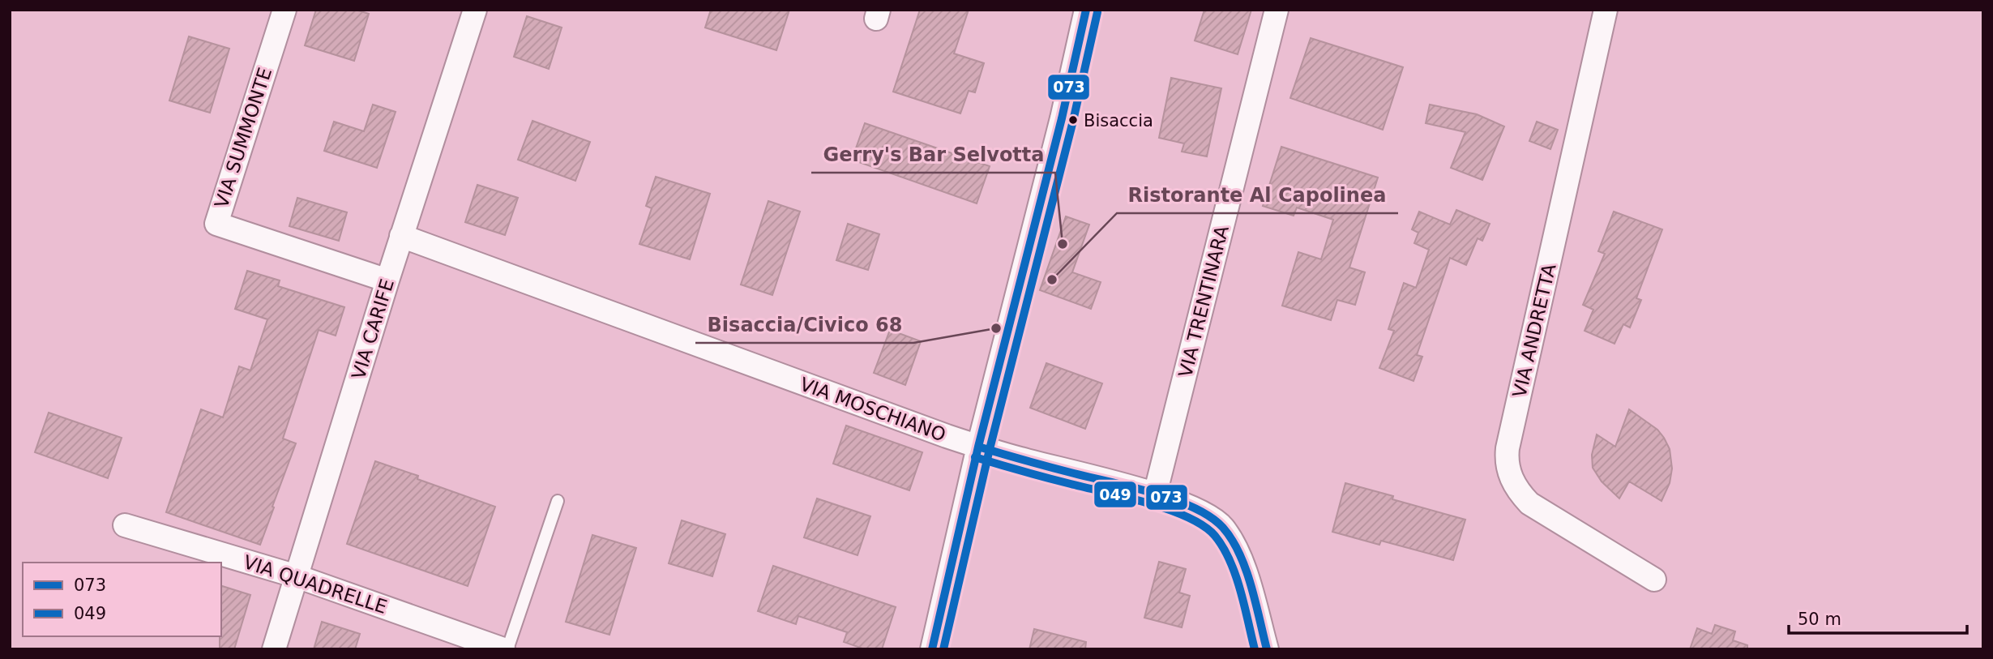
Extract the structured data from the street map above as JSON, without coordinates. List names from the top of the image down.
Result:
{
  "streets": {
    "street": [
      "VIA SUMMONTE",
      "VIA TRENTINARA",
      "VIA CARIFE",
      "VIA ANDRETTA",
      "VIA MOSCHIANO",
      "VIA QUADRELLE"
    ]
  },
  "crossings": [
    ["VIA SUMMONTE", "VIA CARIFE"],
    ["VIA TRENTINARA", "VIA MOSCHIANO"],
    ["VIA CARIFE", "VIA MOSCHIANO"],
    ["VIA CARIFE", "VIA QUADRELLE"]
  ],
  "places": [
    "Bisaccia",
    "Gerry's Bar Selvotta",
    "Ristorante Al Capolinea",
    "Bisaccia/Civico 68"
  ],
  "lines": ["transit line 073", "transit line 049"],
  "legend": ["073", "049"],
  "scale_bar": "50 m"
}
